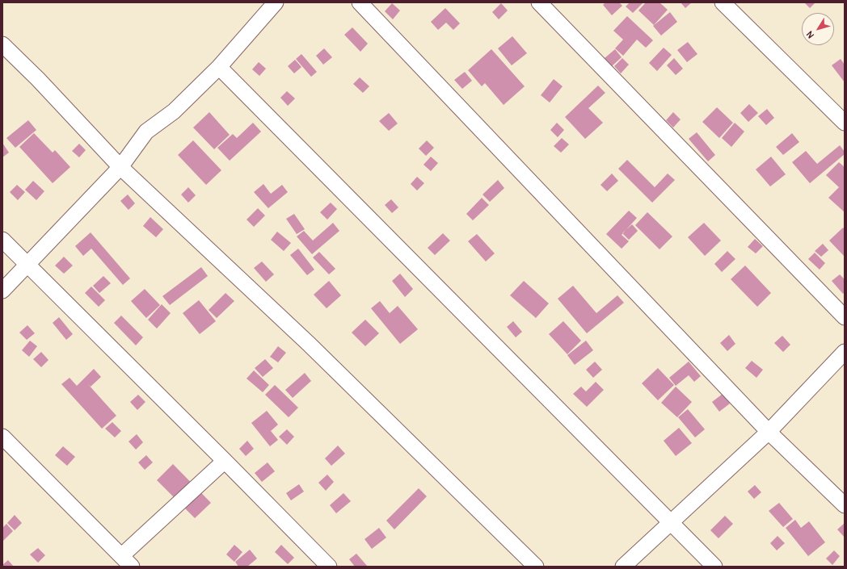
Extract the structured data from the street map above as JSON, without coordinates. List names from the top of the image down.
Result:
{
  "north": "bottom left"
}
